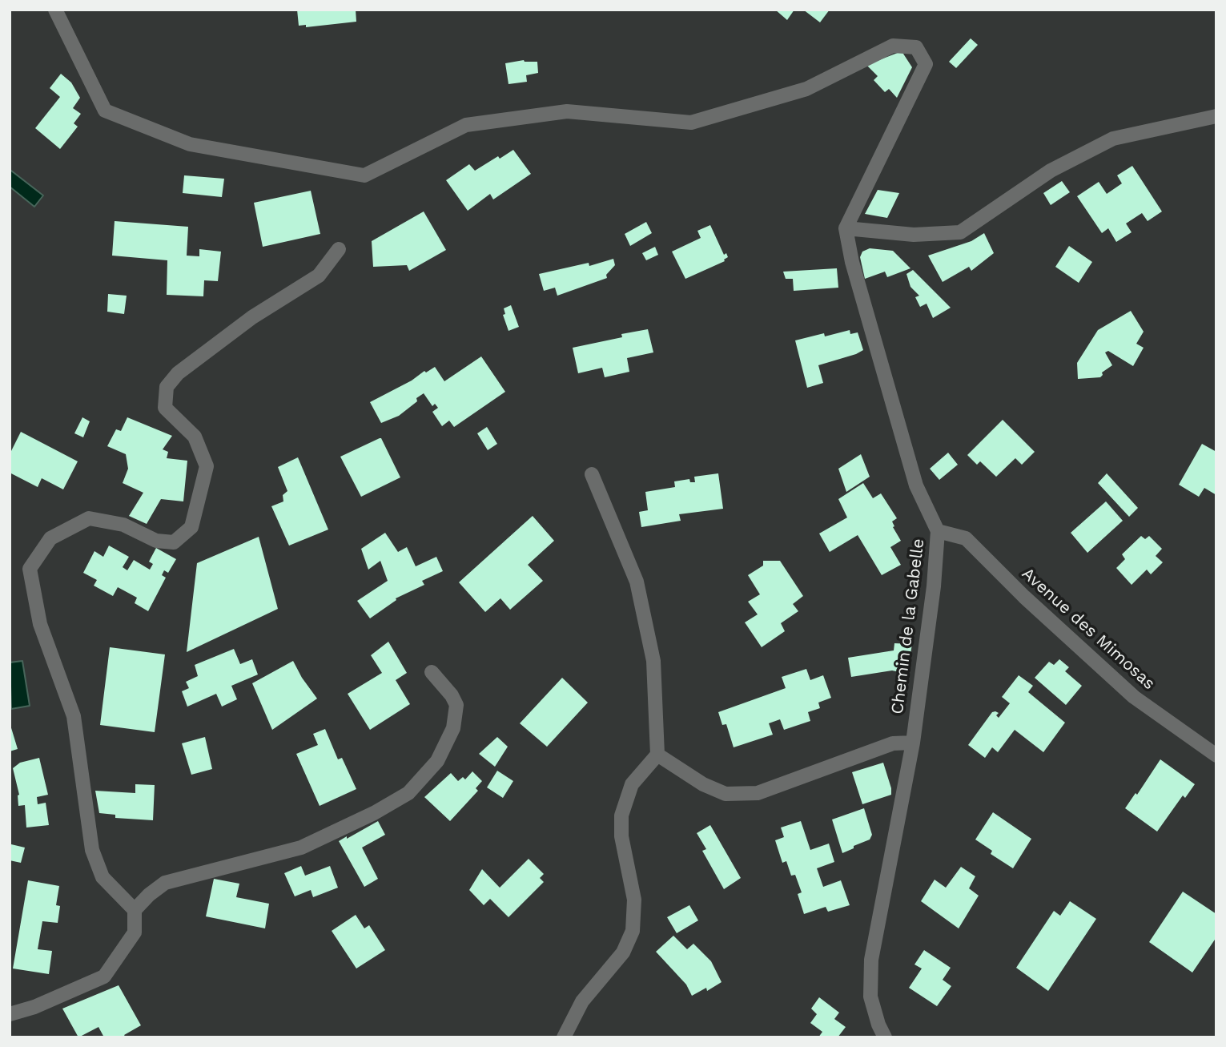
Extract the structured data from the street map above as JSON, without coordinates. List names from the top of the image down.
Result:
{
  "streets": {
    "street": ["Chemin de la Gabelle", "Avenue des Mimosas"]
  },
  "crossings": [
    ["Chemin de la Gabelle", "Avenue des Mimosas"]
  ]
}
